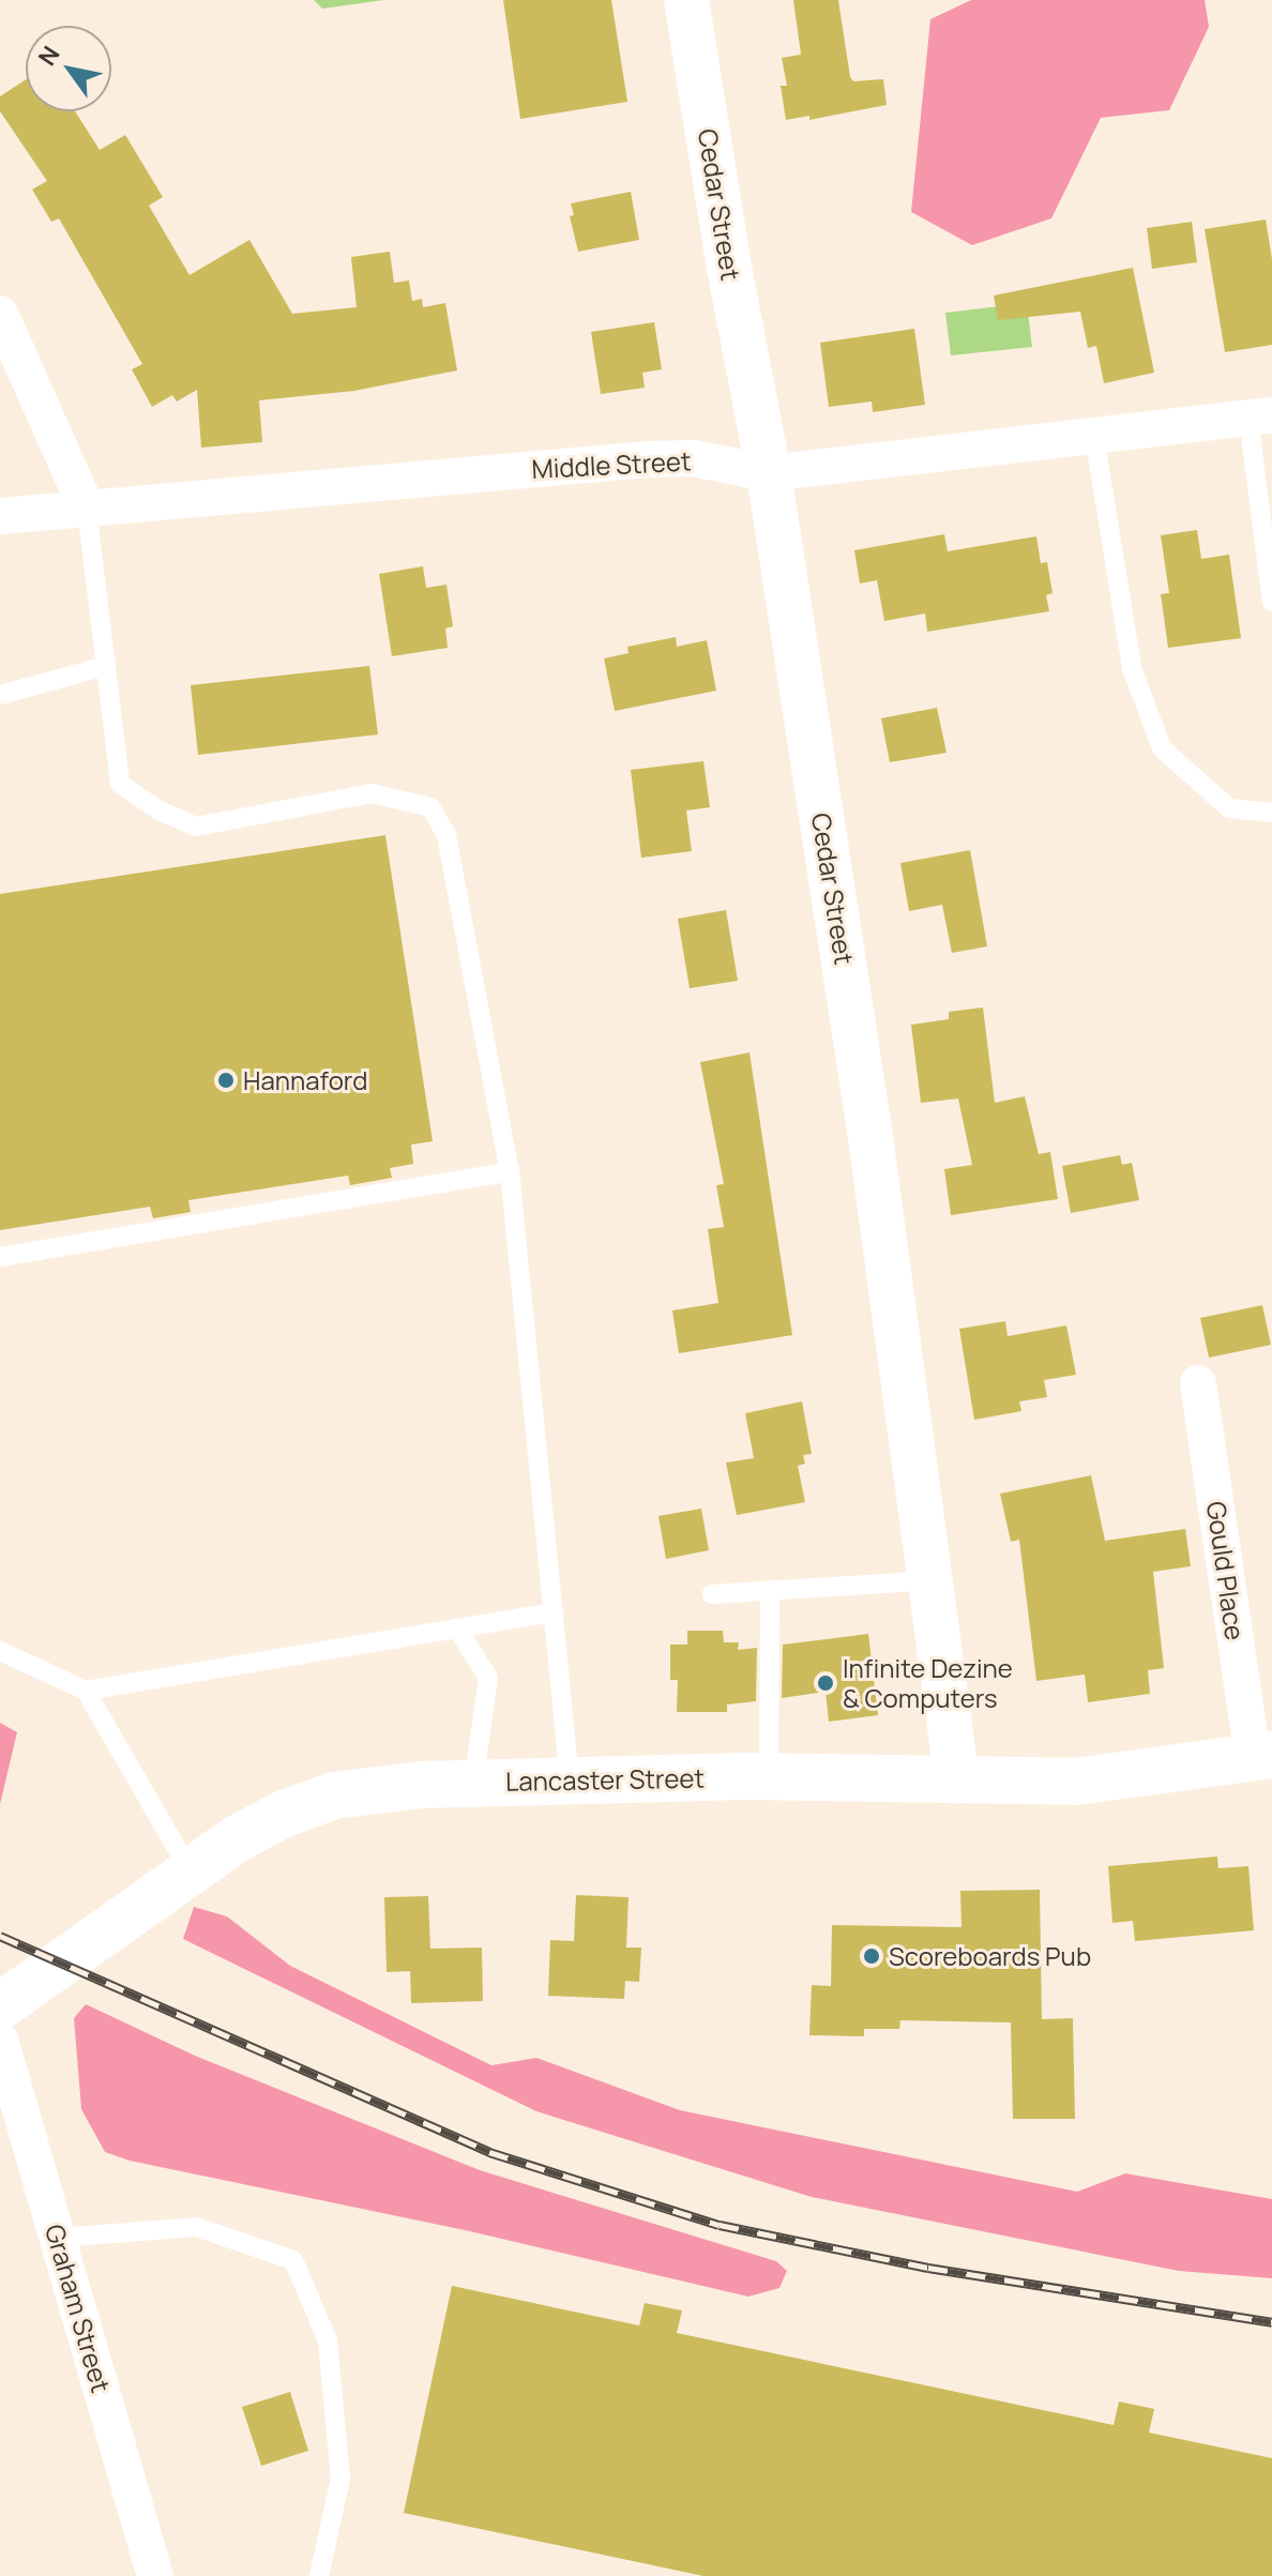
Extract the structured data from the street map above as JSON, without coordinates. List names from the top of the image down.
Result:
{
  "streets": {
    "main road": ["Lancaster Street"],
    "street": [
      "Cedar Street",
      "Middle Street",
      "Gould Place",
      "Graham Street"
    ]
  },
  "crossings": [
    ["Cedar Street", "Middle Street"],
    ["Cedar Street", "Lancaster Street"],
    ["Gould Place", "Lancaster Street"]
  ],
  "places": ["Hannaford", "Infinite Dezine & Computers", "Scoreboards Pub"],
  "north": "top left"
}
